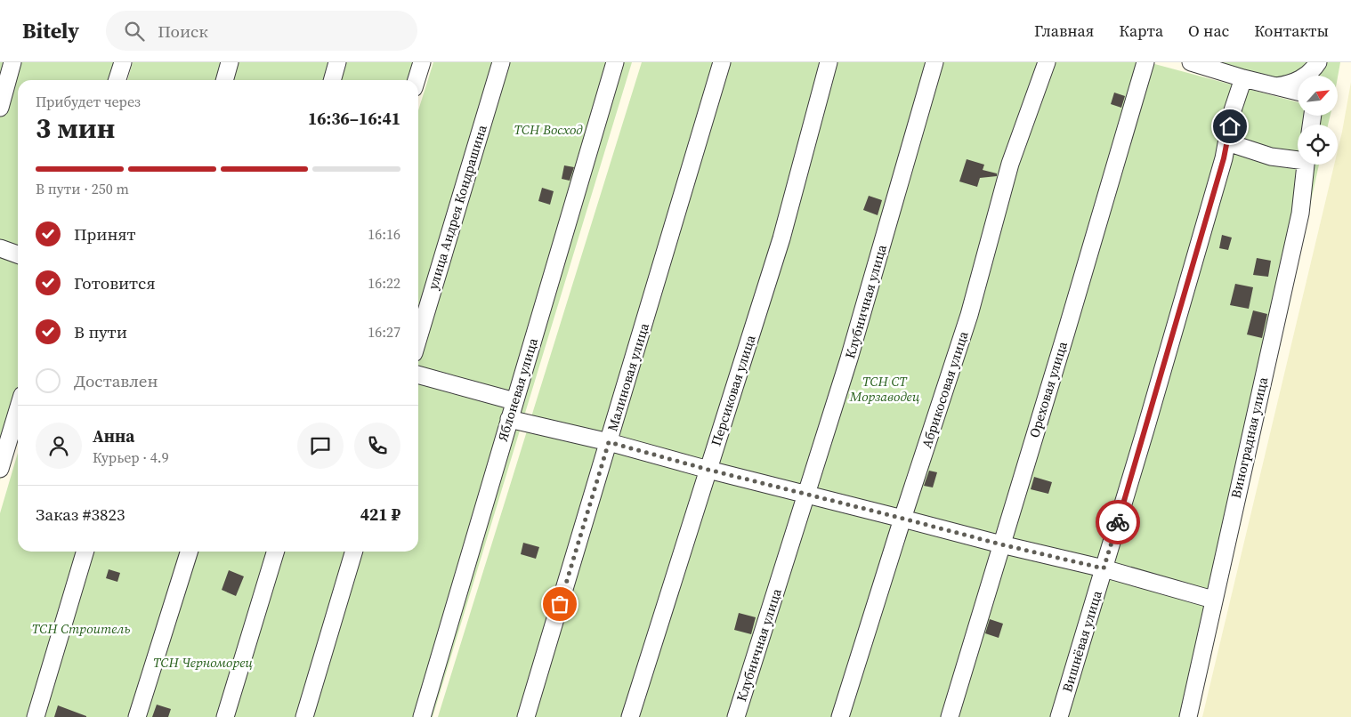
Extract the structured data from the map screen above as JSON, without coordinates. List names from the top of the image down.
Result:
{
  "streets": {
    "street": [
      "улица Андрея Кондрашина",
      "Клубничная улица",
      "Малиновая улица",
      "Яблоневая улица",
      "Абрикосовая улица",
      "Ореховая улица",
      "Персиковая улица",
      "Виноградная улица",
      "Вишнёвая улица"
    ]
  },
  "parks": [
    "ТСН Восход",
    "ТСН СТ Морзаводец",
    "ТСН Строитель",
    "ТСН Черноморец"
  ],
  "north": "top right",
  "page": {
    "header": "Bitely",
    "search": "Поиск",
    "nav": [
      "Главная",
      "Карта",
      "О нас",
      "Контакты"
    ],
    "heading": ["3 мин", "Прибудет через", "16:36–16:41"],
    "panel": [
      "Анна",
      "Курьер · 4.9",
      "Заказ #3823",
      "421 ₽"
    ],
    "bar": "В пути · 250 m",
    "list": [
      ["Принят", "16:16"],
      ["Готовится", "16:22"],
      ["В пути", "16:27"],
      "Доставлен"
    ]
  }
}
